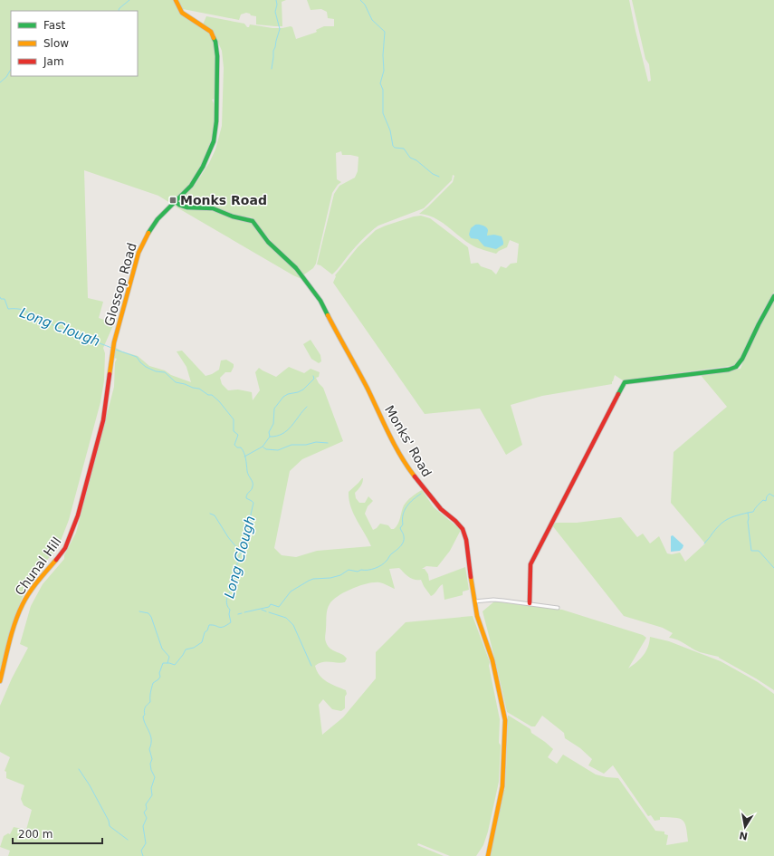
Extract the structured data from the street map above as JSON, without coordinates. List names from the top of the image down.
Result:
{
  "streets": {
    "street": ["Glossop Road", "Monks' Road", "Chunal Hill"]
  },
  "crossings": [
    ["Glossop Road", "Monks' Road"],
    ["Glossop Road", "Chunal Hill"]
  ],
  "water": ["Long Clough"],
  "places": {
    "transit": ["Monks Road"]
  },
  "legend": ["Fast", "Slow", "Jam"],
  "scale_bar": "200 m",
  "north": "bottom"
}
